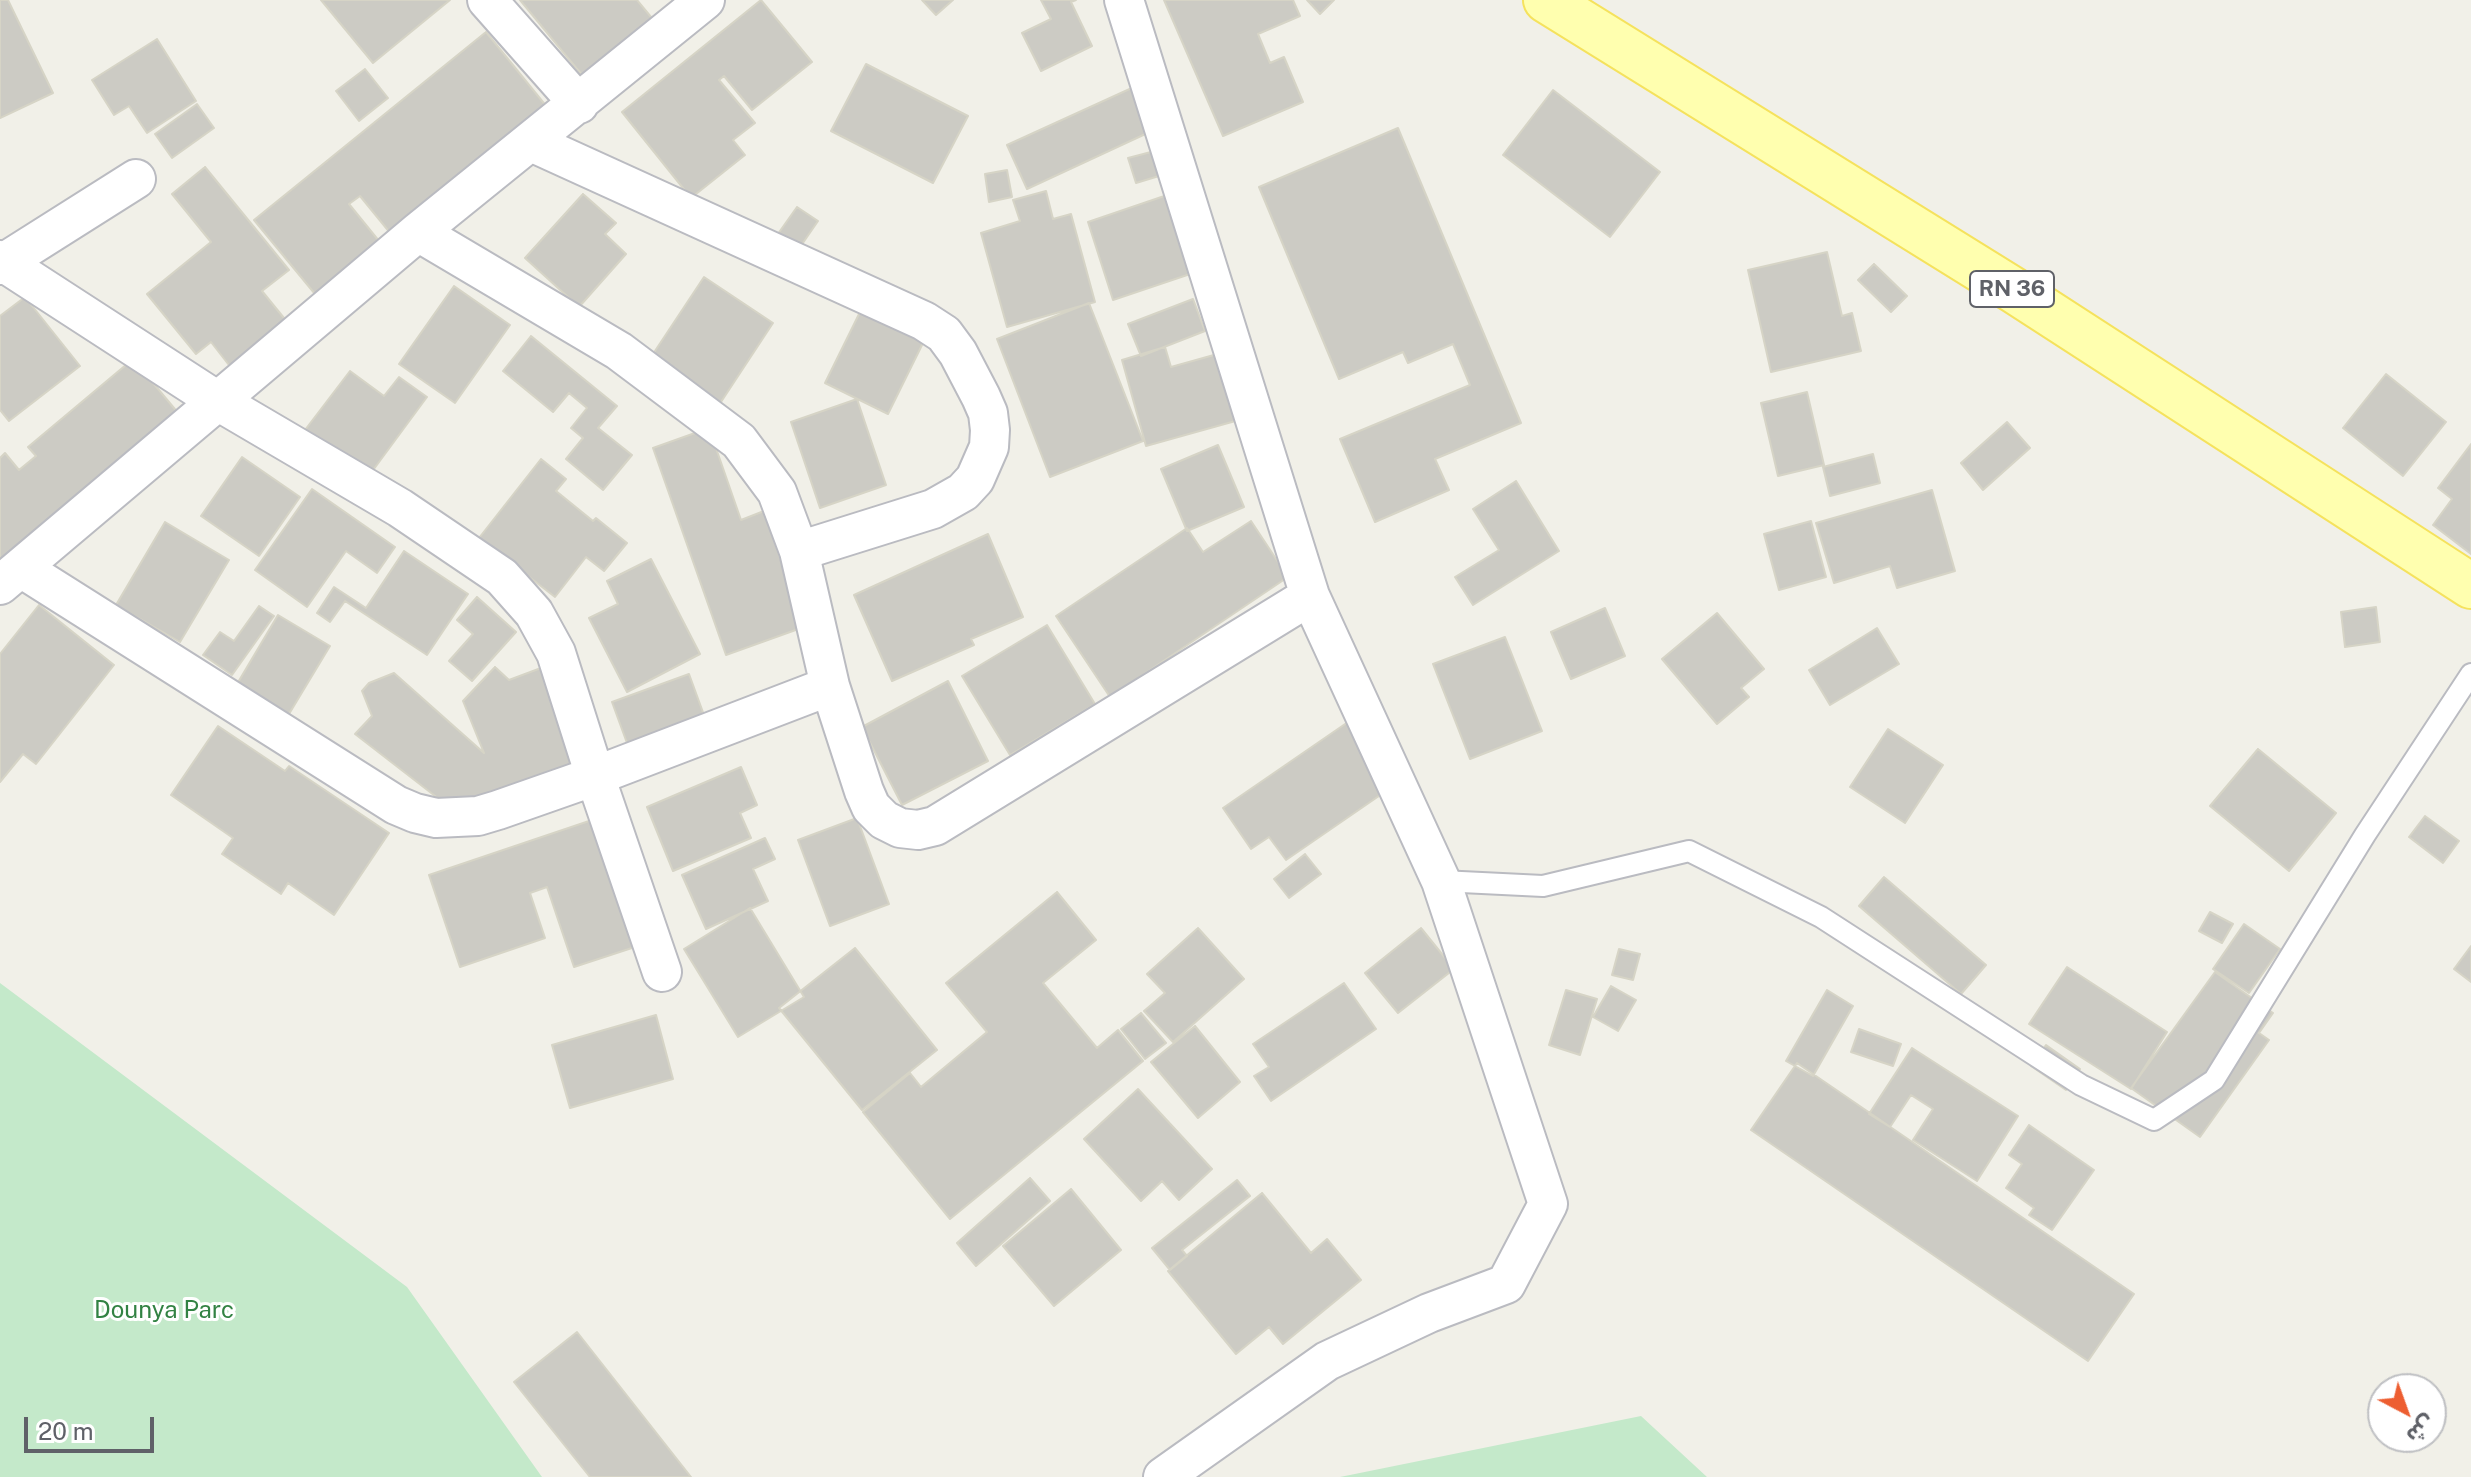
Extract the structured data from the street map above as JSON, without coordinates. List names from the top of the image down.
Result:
{
  "streets": {
    "main road": ["RN 36"]
  },
  "parks": ["Dounya Parc"],
  "scale_bar": "20 m",
  "north": "bottom right"
}
